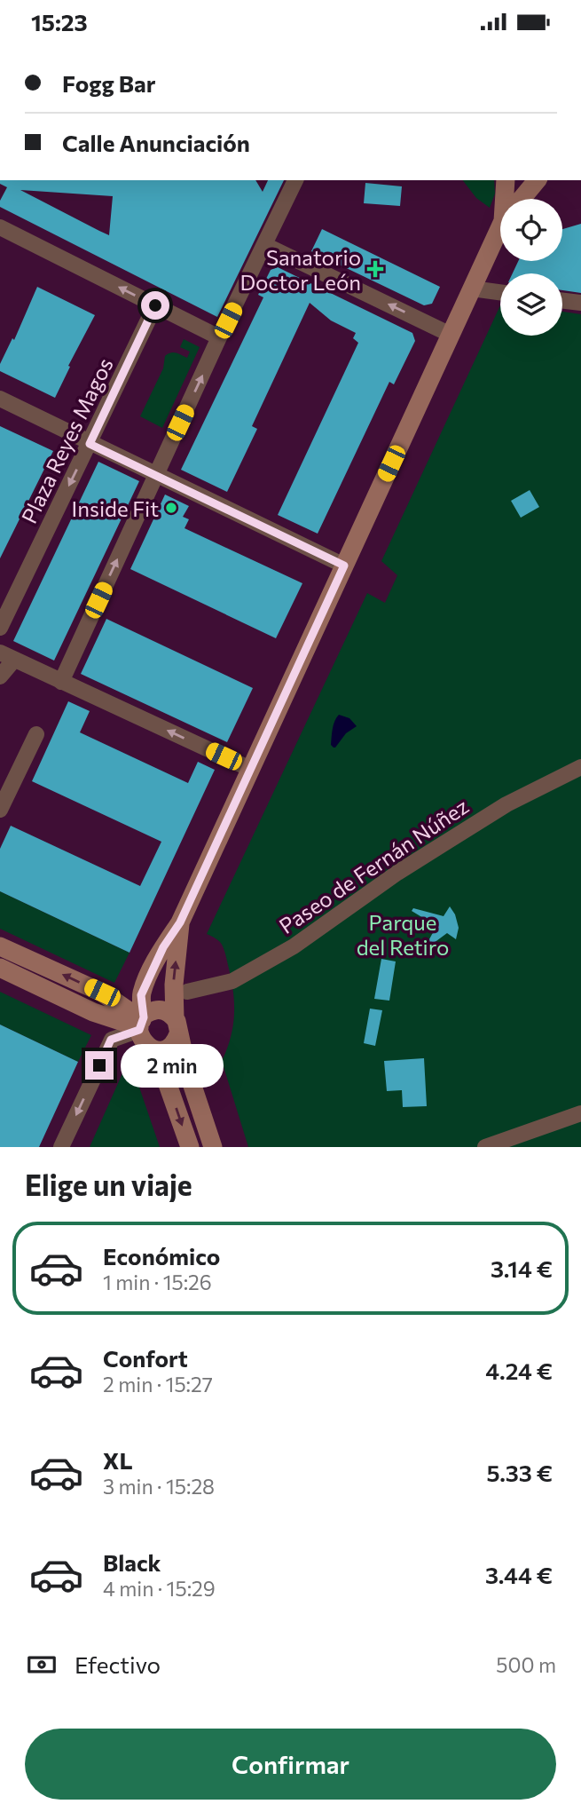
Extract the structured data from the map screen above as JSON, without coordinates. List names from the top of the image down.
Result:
{
  "streets": {
    "street": ["Plaza Reyes Magos", "Paseo de Fernán Núñez"]
  },
  "parks": ["Parque del Retiro"],
  "places": {
    "health": ["Sanatorio Doctor León"],
    "other": ["Inside Fit"]
  },
  "page": {
    "status": "15:23",
    "banner": ["Fogg Bar", "Calle Anunciación"],
    "bubble": "2 min",
    "heading": "Elige un viaje",
    "list": [
      {
        "name": "Económico",
        "note": "1 min · 15:26",
        "value": "3.14 €"
      },
      {
        "name": "Confort",
        "note": "2 min · 15:27",
        "value": "4.24 €"
      },
      {
        "name": "XL",
        "note": "3 min · 15:28",
        "value": "5.33 €"
      },
      {
        "name": "Black",
        "note": "4 min · 15:29",
        "value": "3.44 €"
      }
    ],
    "pay": ["Efectivo", "500 m"],
    "buttons": "Confirmar"
  }
}
